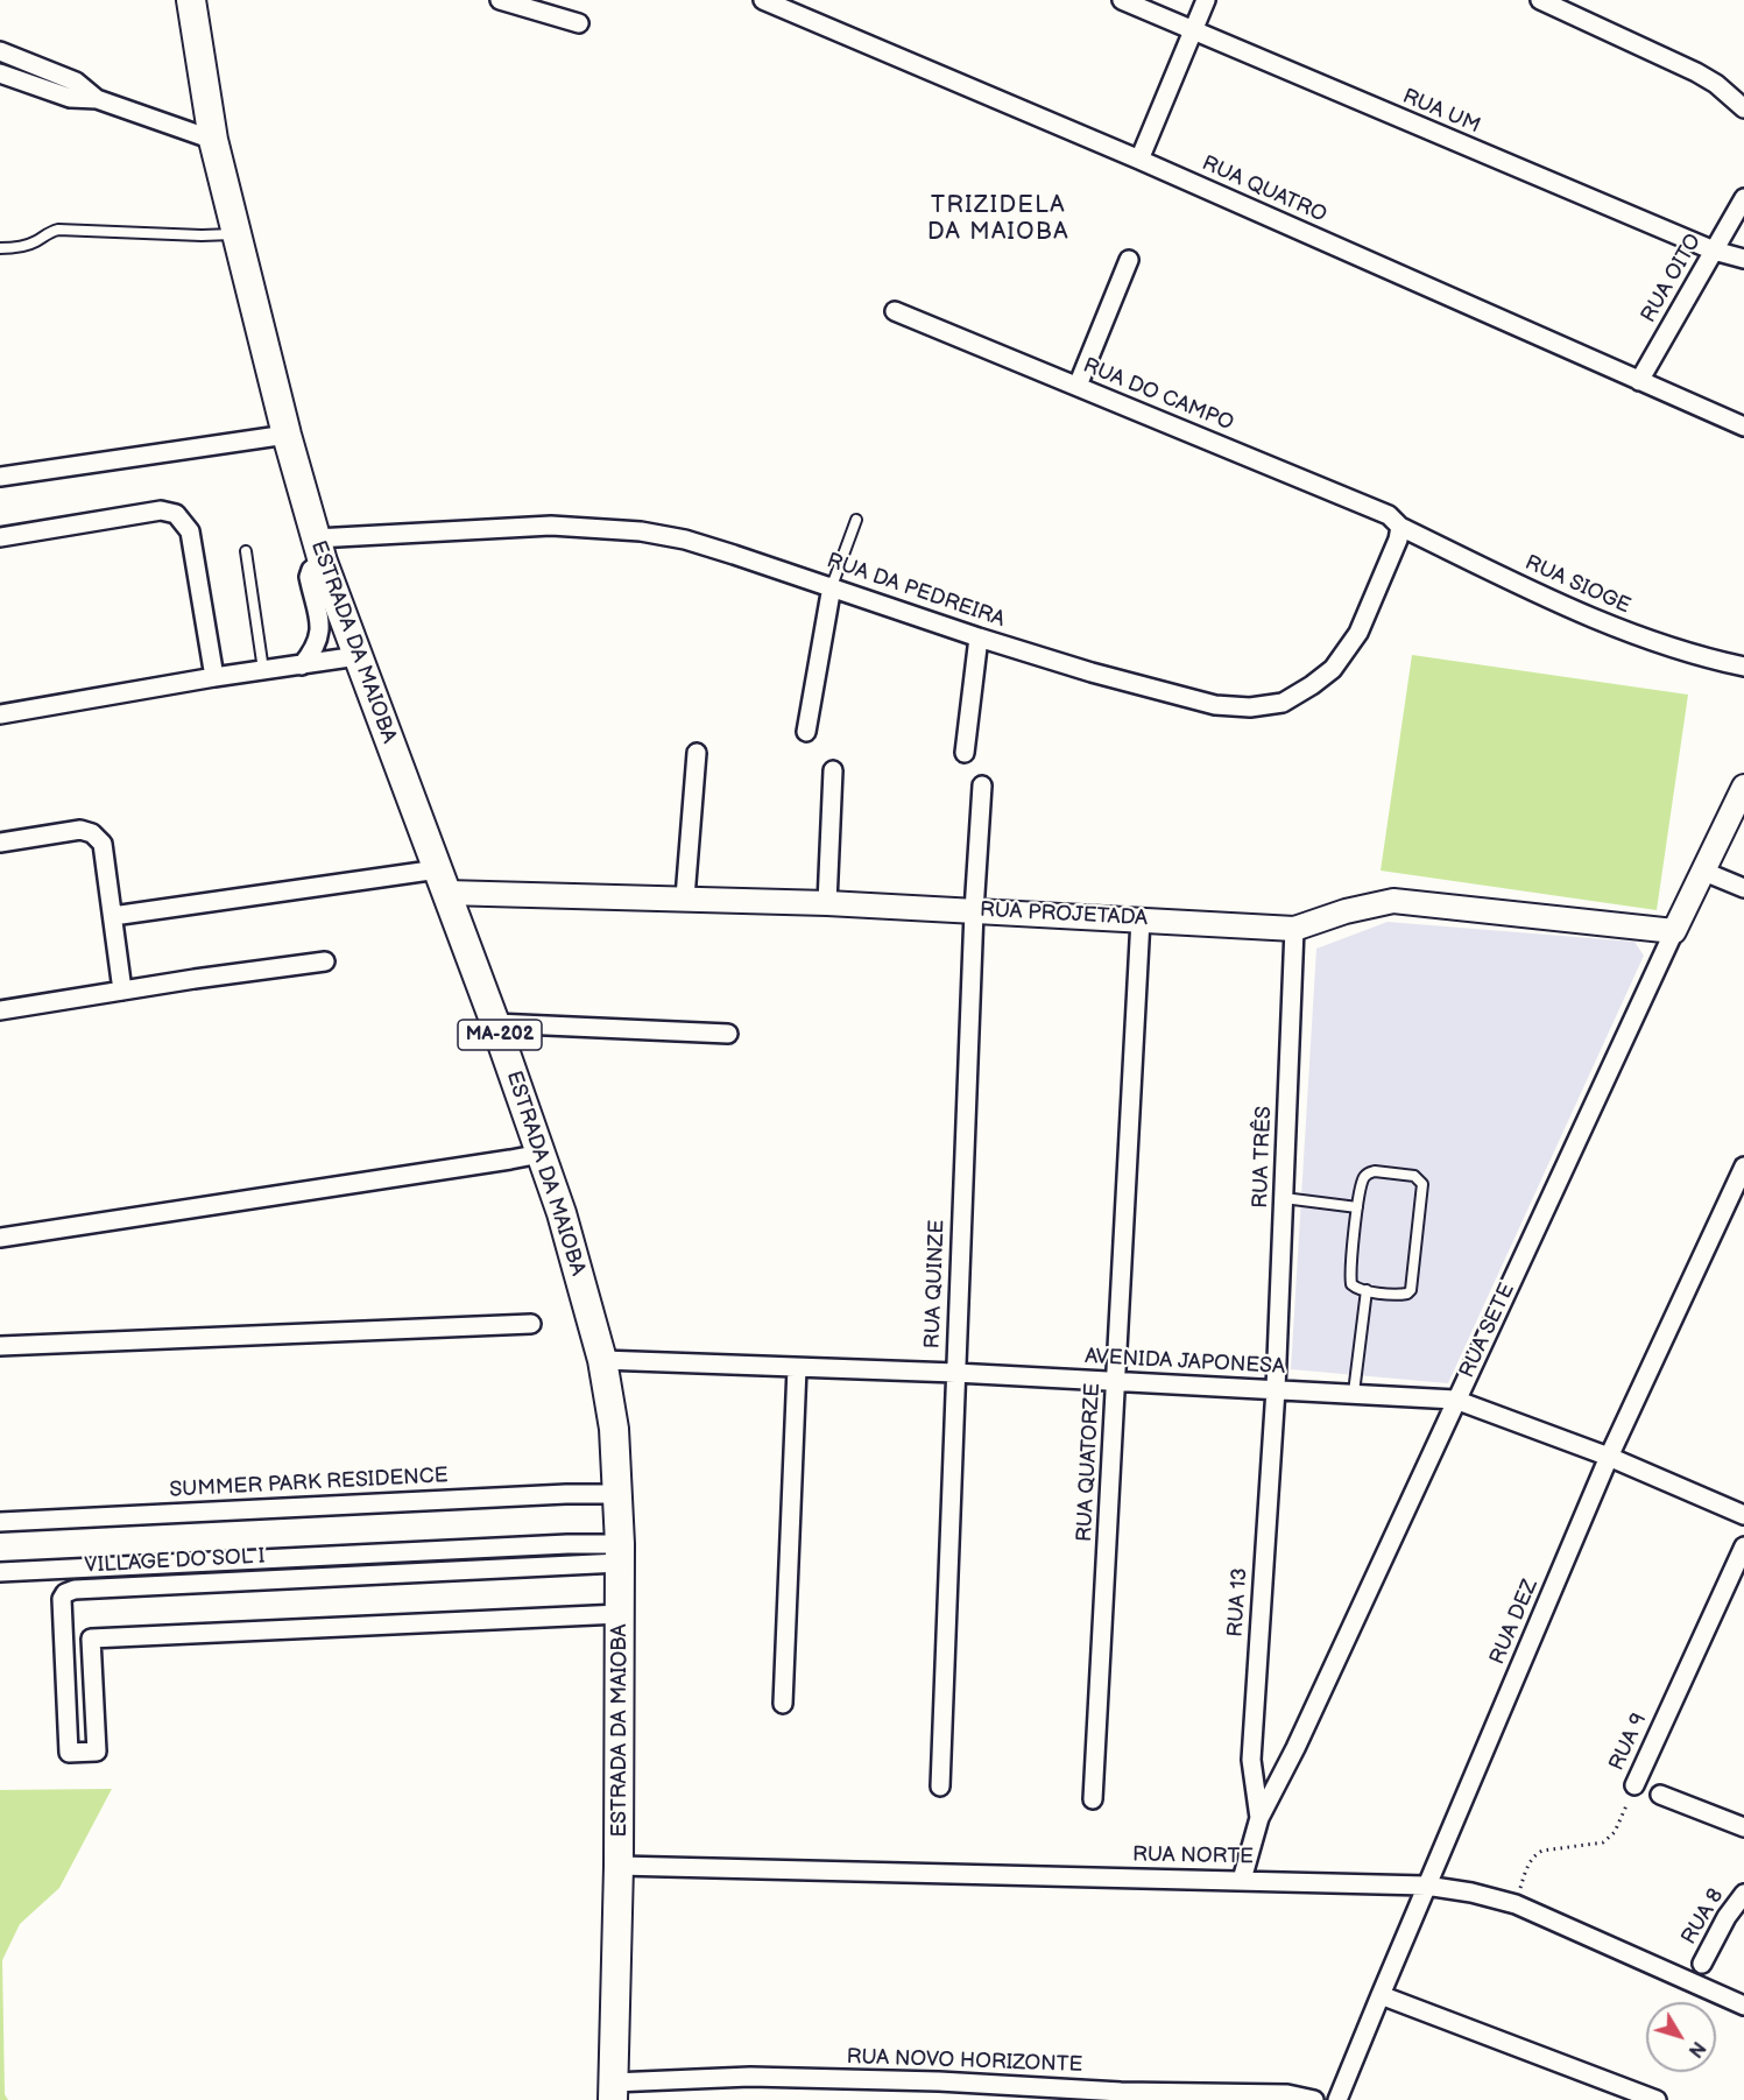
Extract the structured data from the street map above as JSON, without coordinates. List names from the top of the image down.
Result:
{
  "streets": {
    "main road": ["ESTRADA DA MAIOBA", "MA-202"],
    "street": [
      "RUA UM",
      "RUA QUATRO",
      "RUA OITO",
      "RUA DO CAMPO",
      "RUA SIOGE",
      "RUA DA PEDREIRA",
      "RUA PROJETADA",
      "RUA TRÊS",
      "RUA QUINZE",
      "RUA SETE",
      "AVENIDA JAPONESA",
      "RUA QUATORZE",
      "SUMMER PARK RESIDENCE",
      "VILLAGE DO SOL I",
      "RUA 13",
      "RUA DEZ",
      "RUA 9",
      "RUA NORTE",
      "RUA 8",
      "RUA NOVO HORIZONTE"
    ]
  },
  "crossings": [
    ["RUA UM", "RUA OITO"],
    ["RUA QUATRO", "RUA OITO"],
    ["RUA DO CAMPO", "RUA SIOGE"],
    ["RUA DO CAMPO", "RUA DA PEDREIRA"],
    ["RUA SIOGE", "RUA DA PEDREIRA"],
    ["RUA DA PEDREIRA", "ESTRADA DA MAIOBA"],
    ["ESTRADA DA MAIOBA", "RUA PROJETADA"],
    ["ESTRADA DA MAIOBA", "AVENIDA JAPONESA"],
    ["ESTRADA DA MAIOBA", "SUMMER PARK RESIDENCE"],
    ["ESTRADA DA MAIOBA", "VILLAGE DO SOL I"],
    ["ESTRADA DA MAIOBA", "RUA NORTE"],
    ["ESTRADA DA MAIOBA", "RUA NOVO HORIZONTE"],
    ["RUA PROJETADA", "RUA TRÊS"],
    ["RUA PROJETADA", "RUA QUINZE"],
    ["RUA PROJETADA", "RUA SETE"],
    ["RUA PROJETADA", "RUA QUATORZE"],
    ["RUA TRÊS", "AVENIDA JAPONESA"],
    ["RUA TRÊS", "RUA 13"],
    ["RUA QUINZE", "AVENIDA JAPONESA"],
    ["RUA SETE", "AVENIDA JAPONESA"],
    ["RUA SETE", "RUA 13"],
    ["RUA SETE", "RUA NORTE"],
    ["AVENIDA JAPONESA", "RUA QUATORZE"],
    ["AVENIDA JAPONESA", "RUA 13"],
    ["AVENIDA JAPONESA", "RUA DEZ"],
    ["RUA DEZ", "RUA NORTE"],
    ["RUA 9", "RUA NORTE"]
  ],
  "districts": ["TRIZIDELA DA MAIOBA"],
  "north": "bottom right"
}
